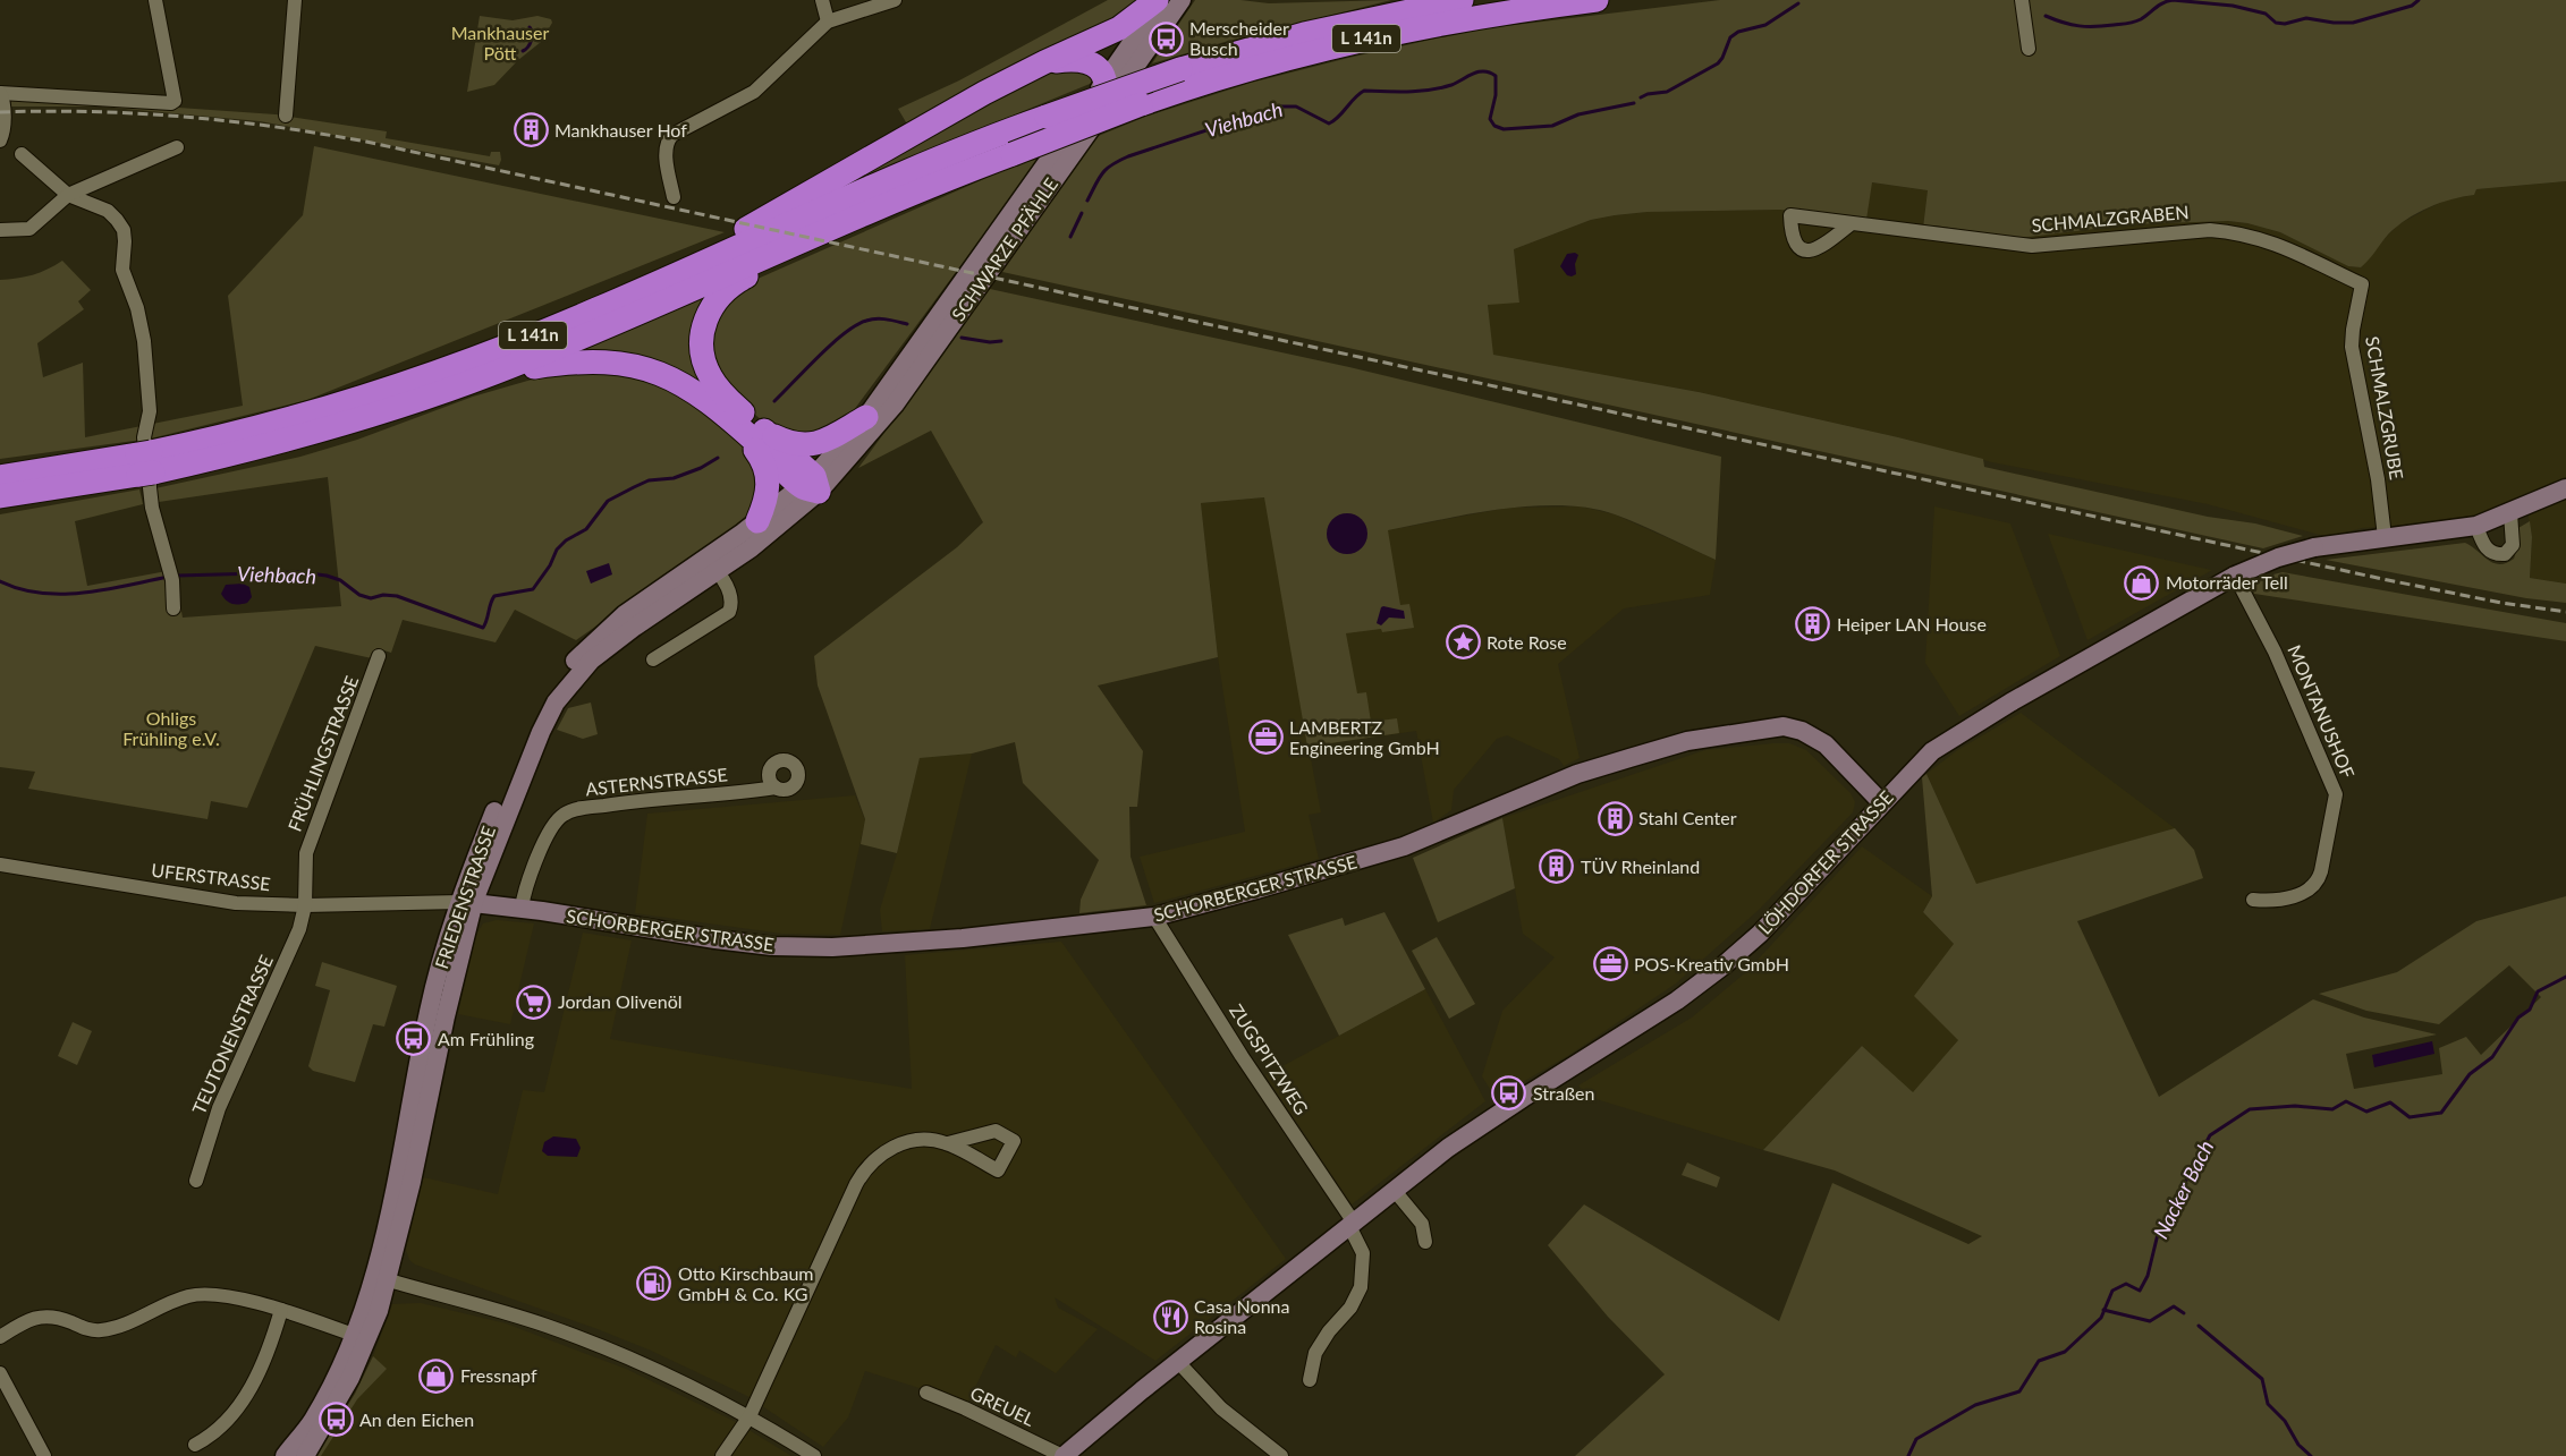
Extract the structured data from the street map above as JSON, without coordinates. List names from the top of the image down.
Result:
{
  "streets": {
    "highway": ["L 141n"],
    "main road": [
      "SCHWARZE PFÄHLE",
      "LÖHDORFER STRASSE",
      "SCHORBERGER STRASSE",
      "FRIEDENSTRASSE"
    ],
    "street": [
      "SCHMALZGRABEN",
      "SCHMALZGRUBE",
      "MONTANUSHOF",
      "FRÜHLINGSTRASSE",
      "ASTERNSTRASSE",
      "UFERSTRASSE",
      "TEUTONENSTRASSE",
      "ZUGSPITZWEG",
      "GREUEL"
    ]
  },
  "crossings": [
    ["SCHMALZGRABEN", "SCHMALZGRUBE"],
    ["SCHWARZE PFÄHLE", "FRIEDENSTRASSE"],
    ["SCHMALZGRUBE", "LÖHDORFER STRASSE"],
    ["MONTANUSHOF", "LÖHDORFER STRASSE"],
    ["FRÜHLINGSTRASSE", "UFERSTRASSE"],
    ["FRÜHLINGSTRASSE", "TEUTONENSTRASSE"],
    ["ASTERNSTRASSE", "SCHORBERGER STRASSE"],
    ["LÖHDORFER STRASSE", "SCHORBERGER STRASSE"],
    ["LÖHDORFER STRASSE", "ZUGSPITZWEG"],
    ["LÖHDORFER STRASSE", "GREUEL"],
    ["UFERSTRASSE", "SCHORBERGER STRASSE"],
    ["UFERSTRASSE", "FRIEDENSTRASSE"],
    ["UFERSTRASSE", "TEUTONENSTRASSE"],
    ["SCHORBERGER STRASSE", "FRIEDENSTRASSE"],
    ["SCHORBERGER STRASSE", "ZUGSPITZWEG"]
  ],
  "water": ["Viehbach", "Nacker Bach"],
  "parks": ["Mankhauser Pött", "Ohligs Frühling e.V."],
  "places": {
    "bus stop": [
      "Merscheider Busch",
      "Am Frühling",
      "Straßen",
      "An den Eichen"
    ],
    "building": [
      "Mankhauser Hof",
      "Heiper LAN House",
      "Stahl Center",
      "TÜV Rheinland"
    ],
    "shop": ["Motorräder Tell", "Fressnapf"],
    "place": ["Rote Rose"],
    "office": ["LAMBERTZ Engineering GmbH", "POS-Kreativ GmbH"],
    "supermarket": ["Jordan Olivenöl"],
    "fuel station": ["Otto Kirschbaum GmbH & Co. KG"],
    "restaurant": ["Casa Nonna Rosina"]
  }
}
